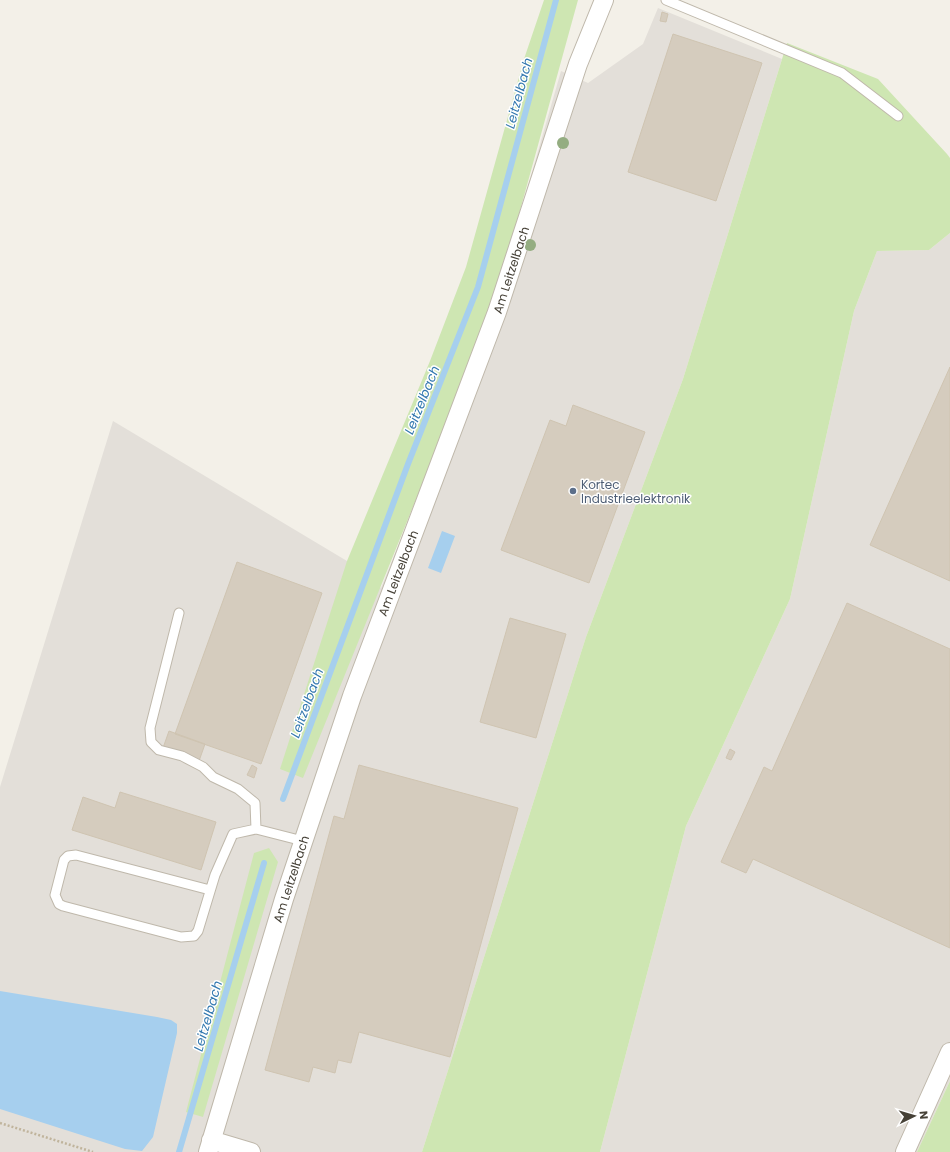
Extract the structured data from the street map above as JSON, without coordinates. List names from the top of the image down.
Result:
{
  "streets": {
    "street": ["Am Leitzelbach"]
  },
  "water": ["Leitzelbach"],
  "places": ["Kortec Industrieelektronik"],
  "north": "right"
}
